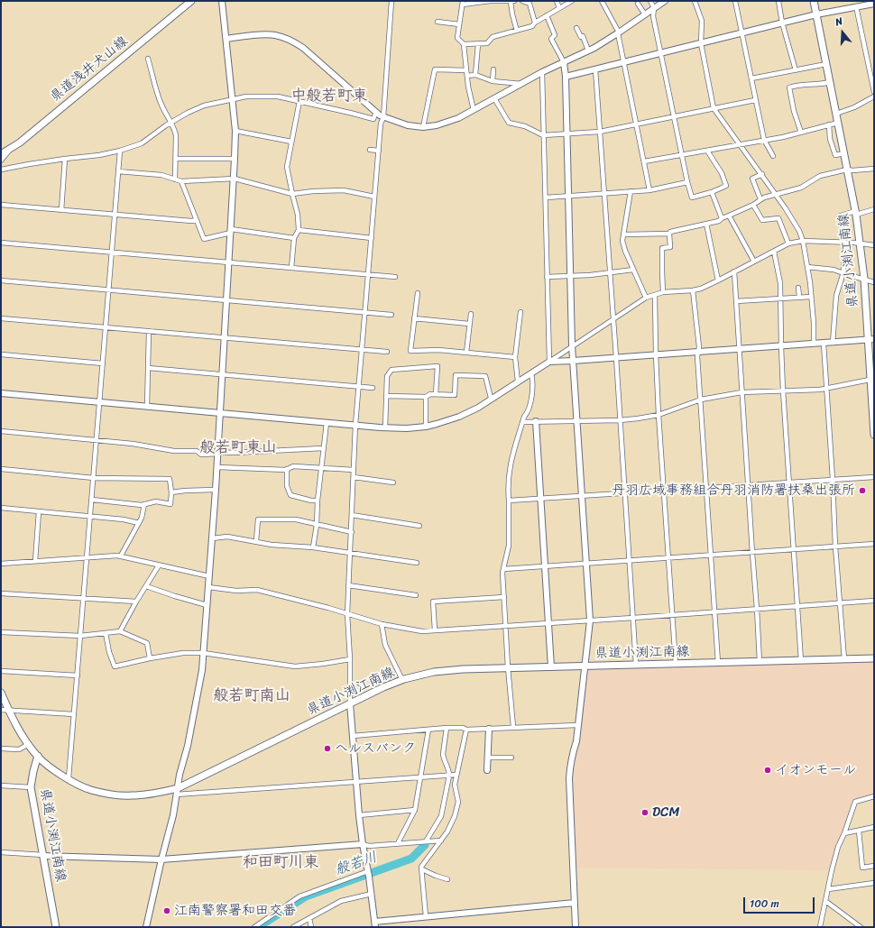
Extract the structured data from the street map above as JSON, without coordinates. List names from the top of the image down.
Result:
{
  "streets": {
    "main road": ["県道浅井犬山線", "県道小渕江南線"]
  },
  "districts": [
    "中般若町東",
    "般若町東山",
    "般若町南山",
    "和田町川東"
  ],
  "water": ["般若川"],
  "places": [
    "丹羽広域事務組合丹羽消防署扶桑出張所",
    "ヘルスバンク",
    "イオンモール",
    "DCM",
    "江南警察署和田交番"
  ],
  "scale_bar": "100 m",
  "north": "top"
}
